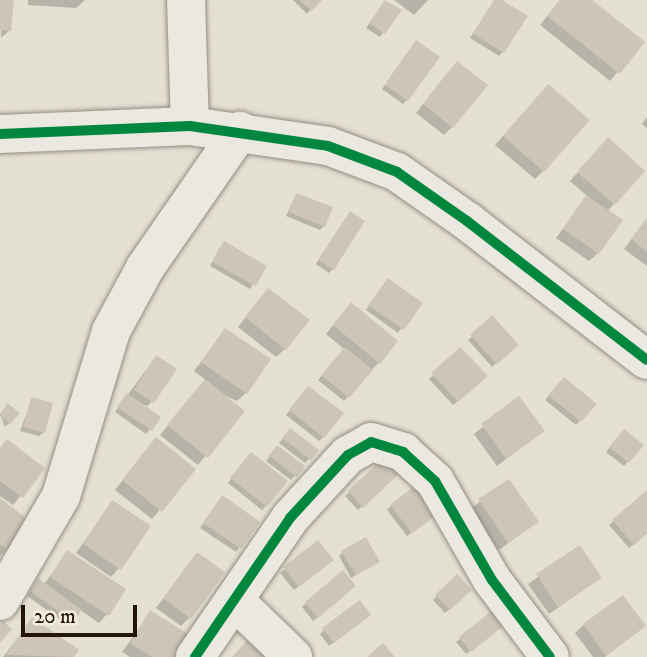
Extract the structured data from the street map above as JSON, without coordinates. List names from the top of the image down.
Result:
{
  "scale_bar": "20 m"
}
